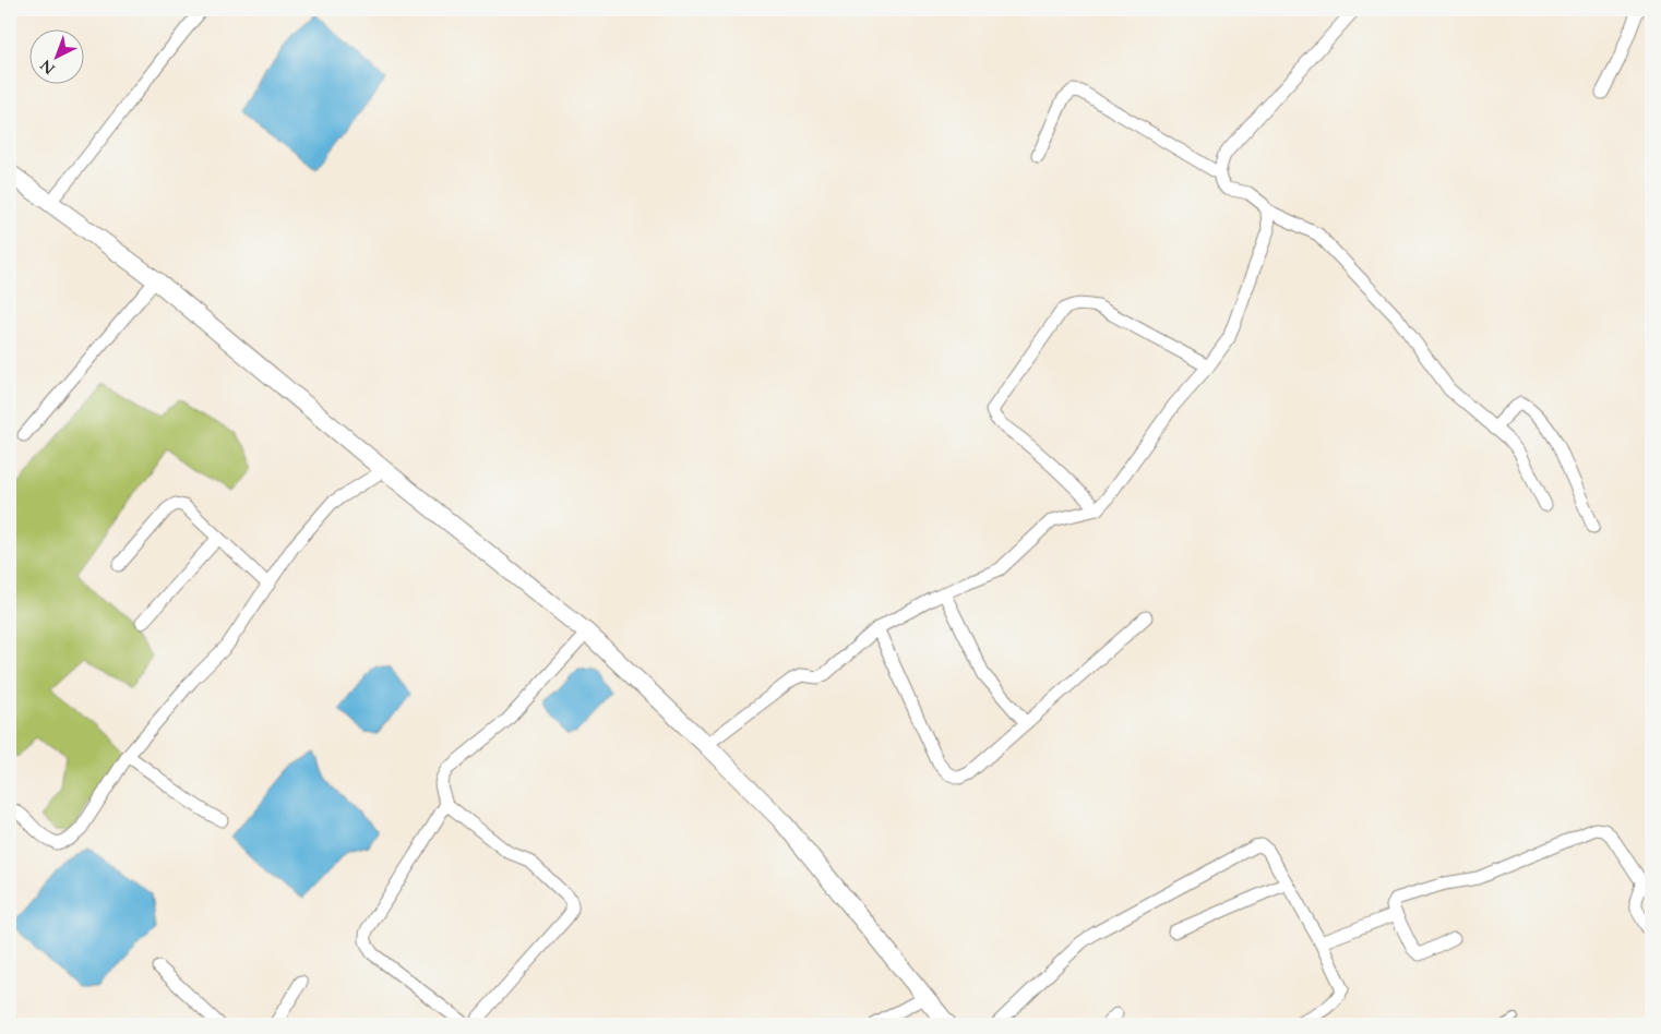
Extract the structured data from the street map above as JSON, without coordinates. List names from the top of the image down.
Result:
{
  "north": "bottom left"
}
